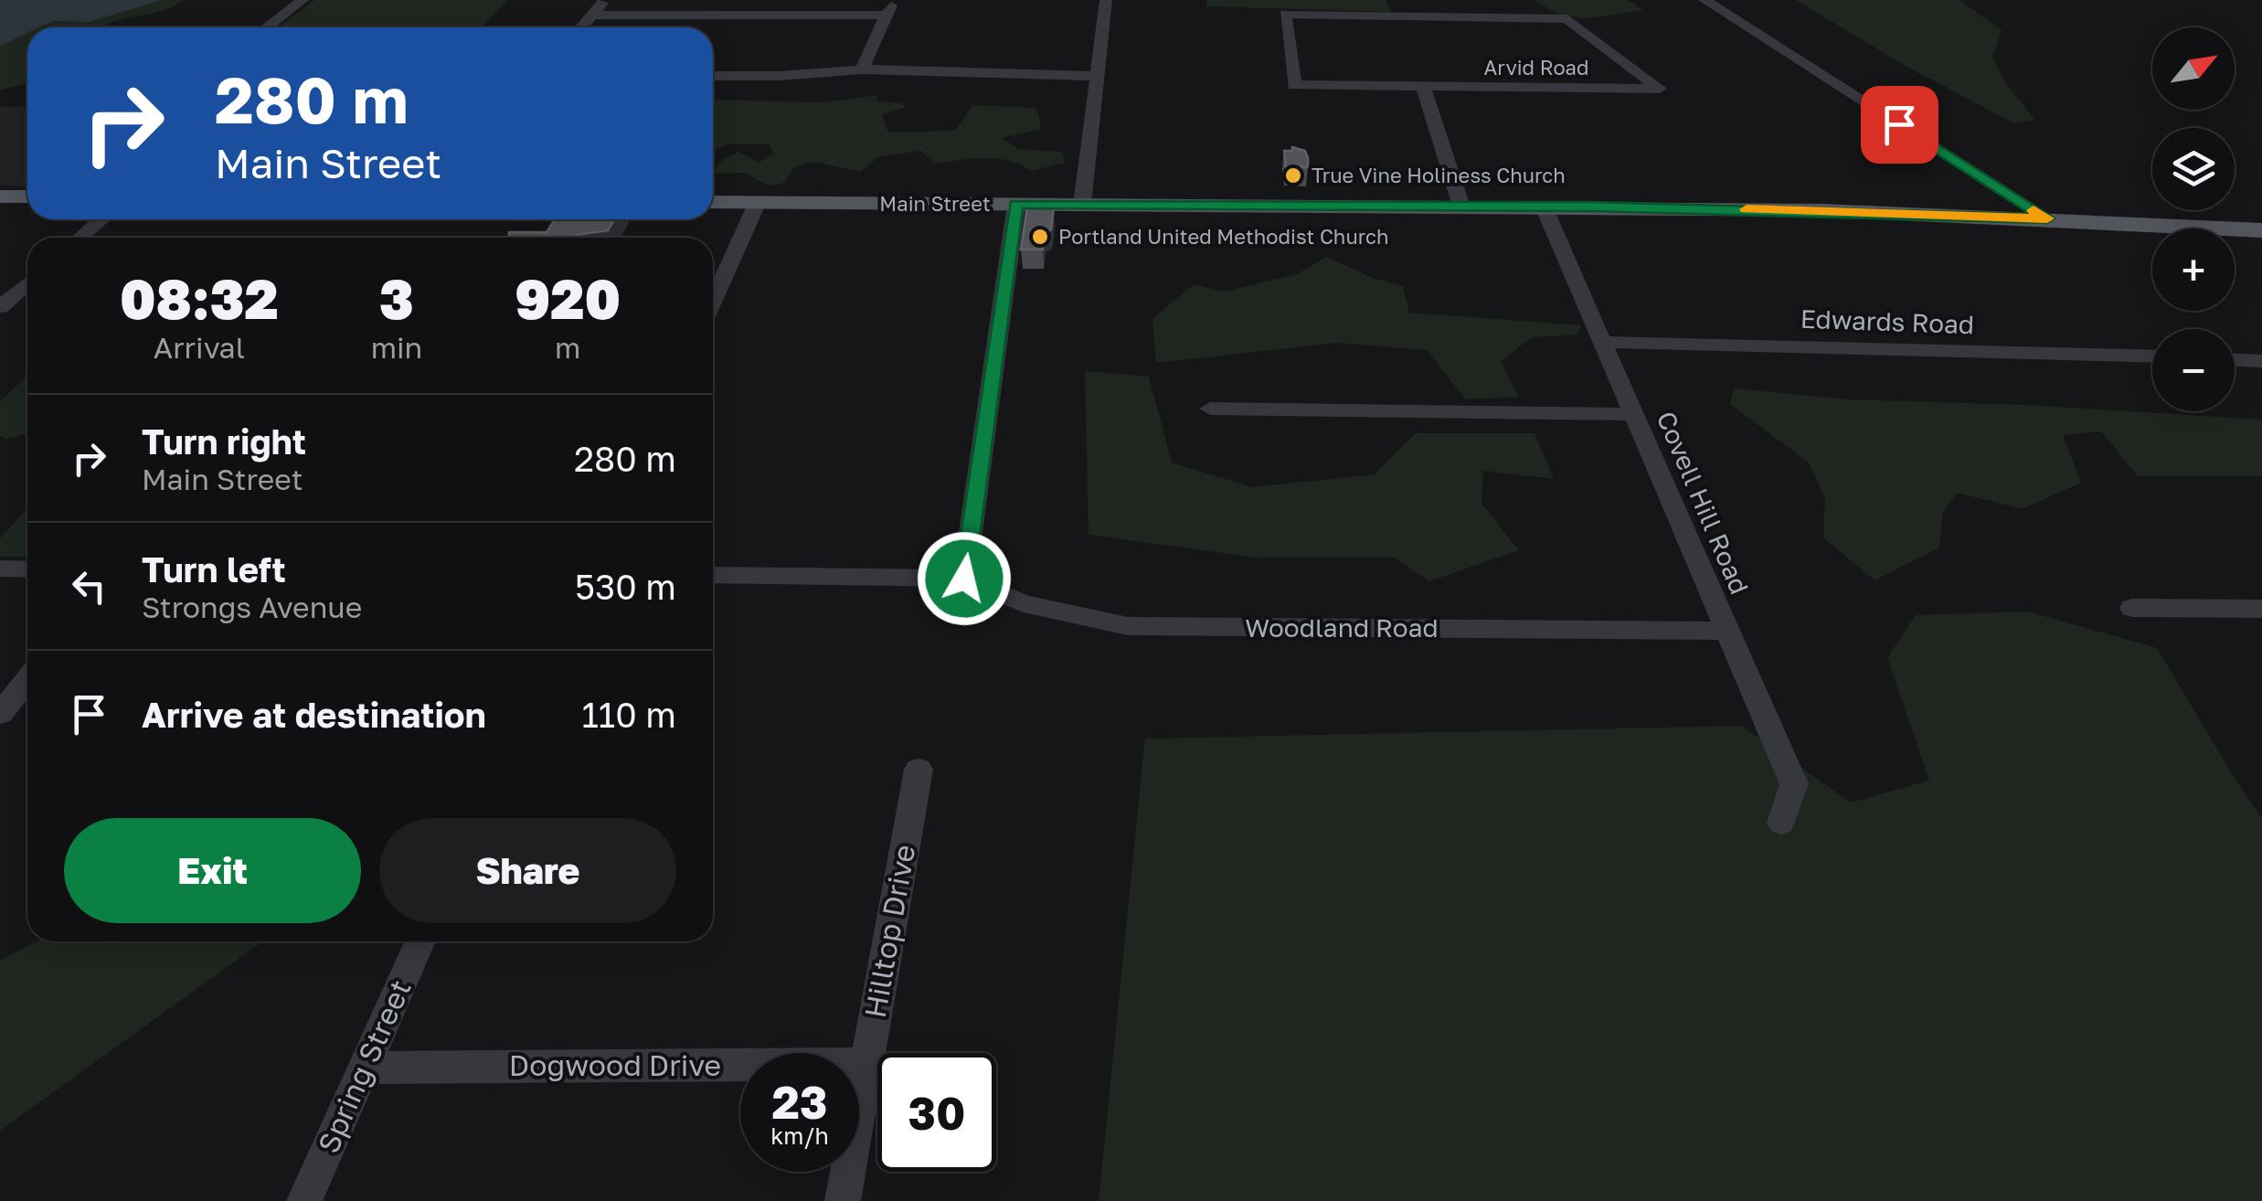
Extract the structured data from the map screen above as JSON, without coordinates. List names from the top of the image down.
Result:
{
  "streets": {
    "main road": ["Main Street"],
    "street": [
      "Arvid Road",
      "Edwards Road",
      "Covell Hill Road",
      "Woodland Road",
      "Hilltop Drive",
      "Dogwood Drive",
      "Spring Street"
    ]
  },
  "crossings": [
    ["Main Street", "Covell Hill Road"],
    ["Edwards Road", "Covell Hill Road"],
    ["Covell Hill Road", "Woodland Road"],
    ["Hilltop Drive", "Dogwood Drive"],
    ["Dogwood Drive", "Spring Street"]
  ],
  "places": ["True Vine Holiness Church", "Portland United Methodist Church"],
  "north": "top right",
  "page": {
    "map_buttons": ["+", "−"],
    "turn": ["280 m", "Main Street"],
    "eta": [
      "08:32",
      "Arrival",
      "3",
      "min",
      "920",
      "m"
    ],
    "list": [
      {
        "name": "Turn right",
        "note": "Main Street",
        "value": "280 m"
      },
      {
        "name": "Turn left",
        "note": "Strongs Avenue",
        "value": "530 m"
      },
      {
        "name": "Arrive at destination",
        "value": "110 m"
      }
    ],
    "buttons": ["Exit", "Share"],
    "speed": "23 km/h",
    "limit": "30"
  }
}
